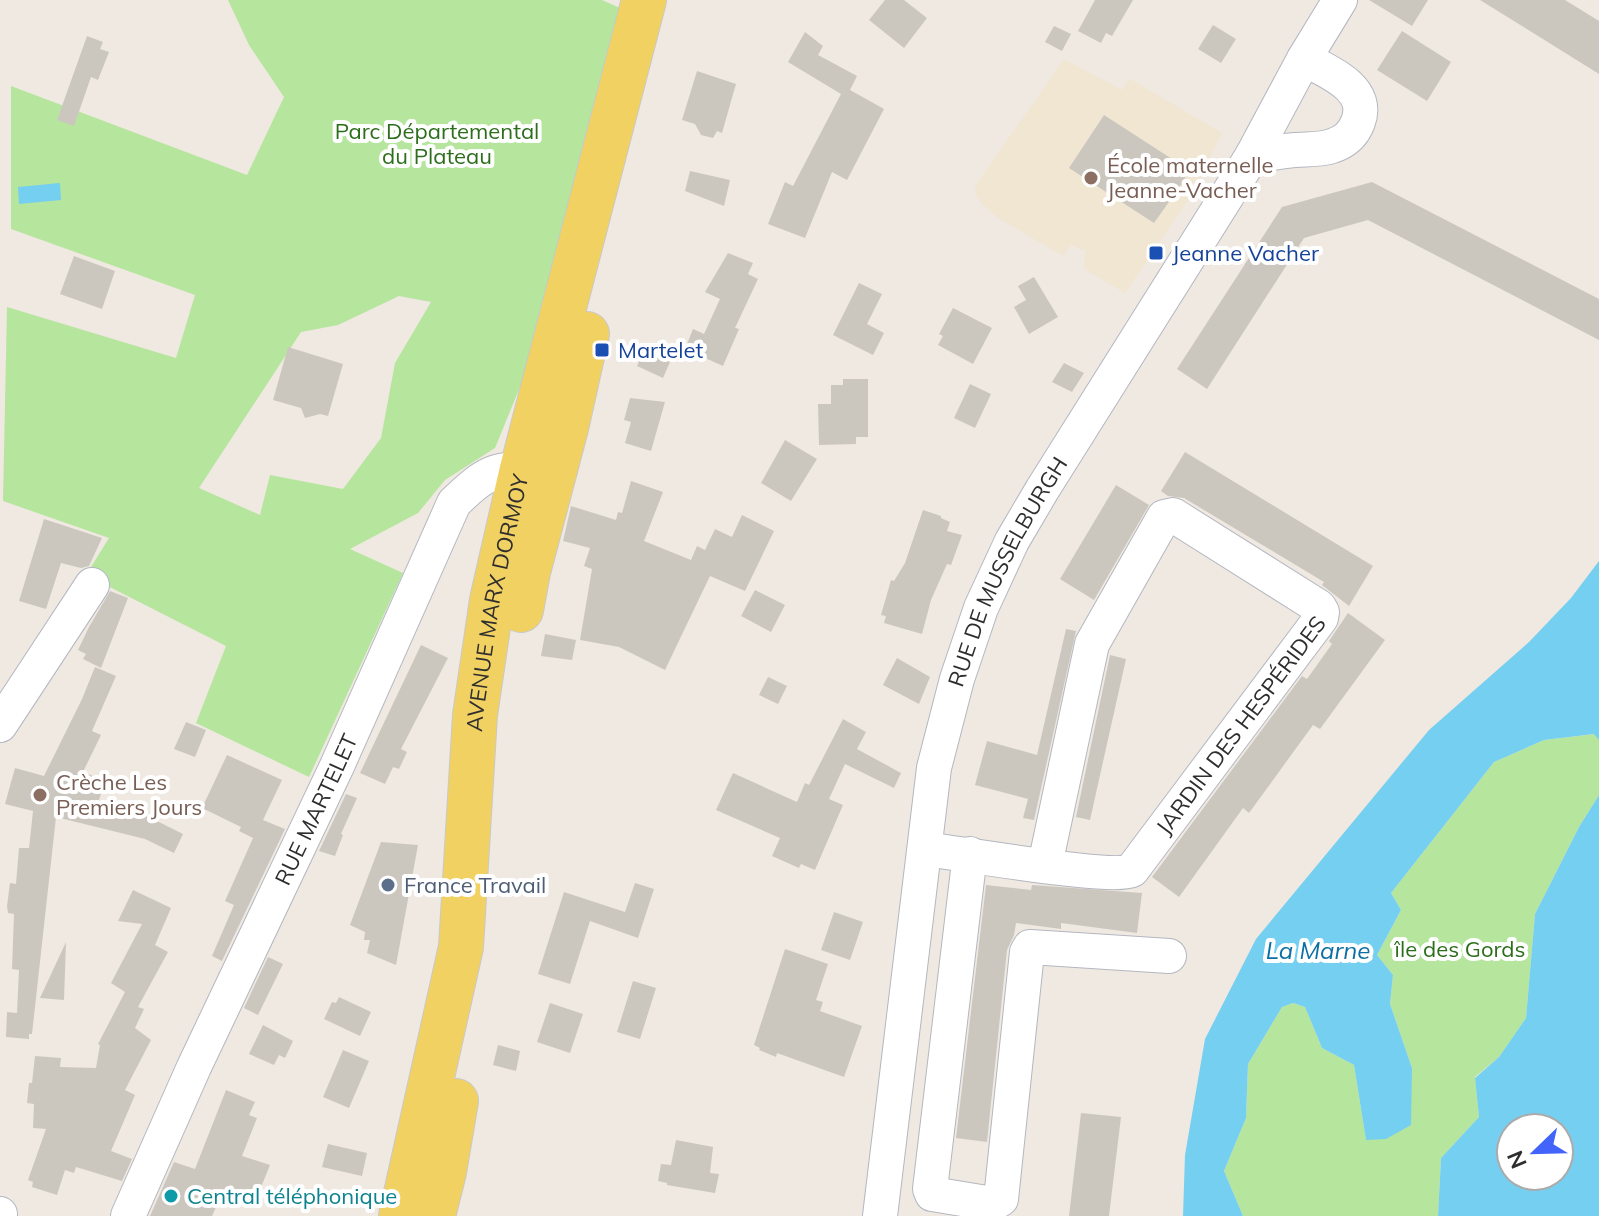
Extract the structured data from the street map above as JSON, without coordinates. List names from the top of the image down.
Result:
{
  "streets": {
    "main road": ["AVENUE MARX DORMOY"],
    "street": ["RUE DE MUSSELBURGH", "JARDIN DES HESPÉRIDES", "RUE MARTELET"]
  },
  "crossings": [
    ["RUE DE MUSSELBURGH", "JARDIN DES HESPÉRIDES"],
    ["AVENUE MARX DORMOY", "RUE MARTELET"]
  ],
  "water": ["La Marne"],
  "parks": ["Parc Départemental du Plateau", "île des Gords"],
  "places": {
    "other": [
      "École maternelle Jeanne-Vacher",
      "Crèche Les Premiers Jours",
      "France Travail",
      "Central téléphonique"
    ],
    "transit": ["Jeanne Vacher", "Martelet"]
  },
  "north": "bottom left"
}
